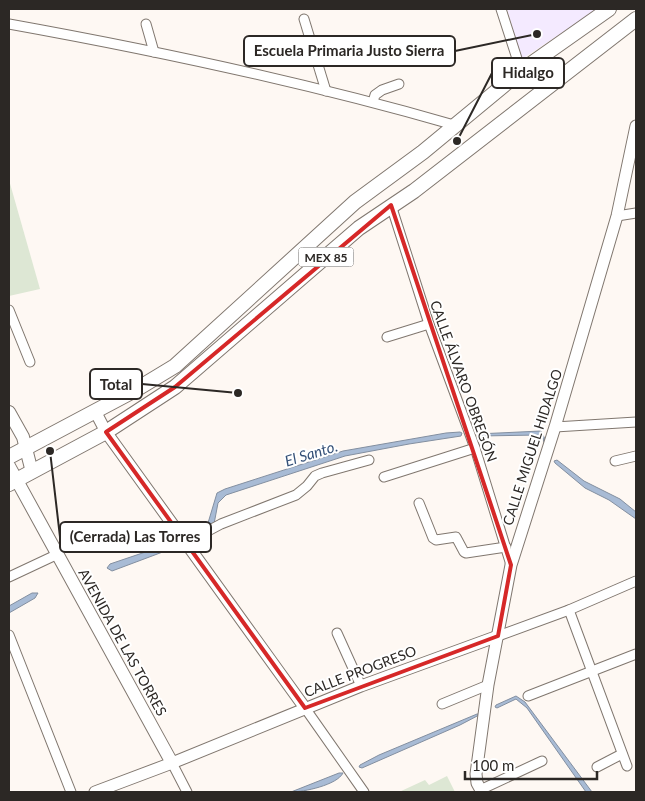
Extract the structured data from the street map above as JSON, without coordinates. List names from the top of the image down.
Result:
{
  "streets": {
    "main road": ["MEX 85", "AVENIDA DE LAS TORRES"],
    "street": ["CALLE ÁLVARO OBREGÓN", "CALLE MIGUEL HIDALGO", "CALLE PROGRESO"]
  },
  "crossings": [
    ["MEX 85", "CALLE ÁLVARO OBREGÓN"],
    ["MEX 85", "AVENIDA DE LAS TORRES"],
    ["CALLE ÁLVARO OBREGÓN", "CALLE MIGUEL HIDALGO"],
    ["CALLE MIGUEL HIDALGO", "CALLE PROGRESO"],
    ["AVENIDA DE LAS TORRES", "CALLE PROGRESO"]
  ],
  "water": ["El Santo."],
  "places": [
    "Escuela Primaria Justo Sierra",
    "Hidalgo",
    "Total",
    "(Cerrada) Las Torres"
  ],
  "scale_bar": "100 m"
}
